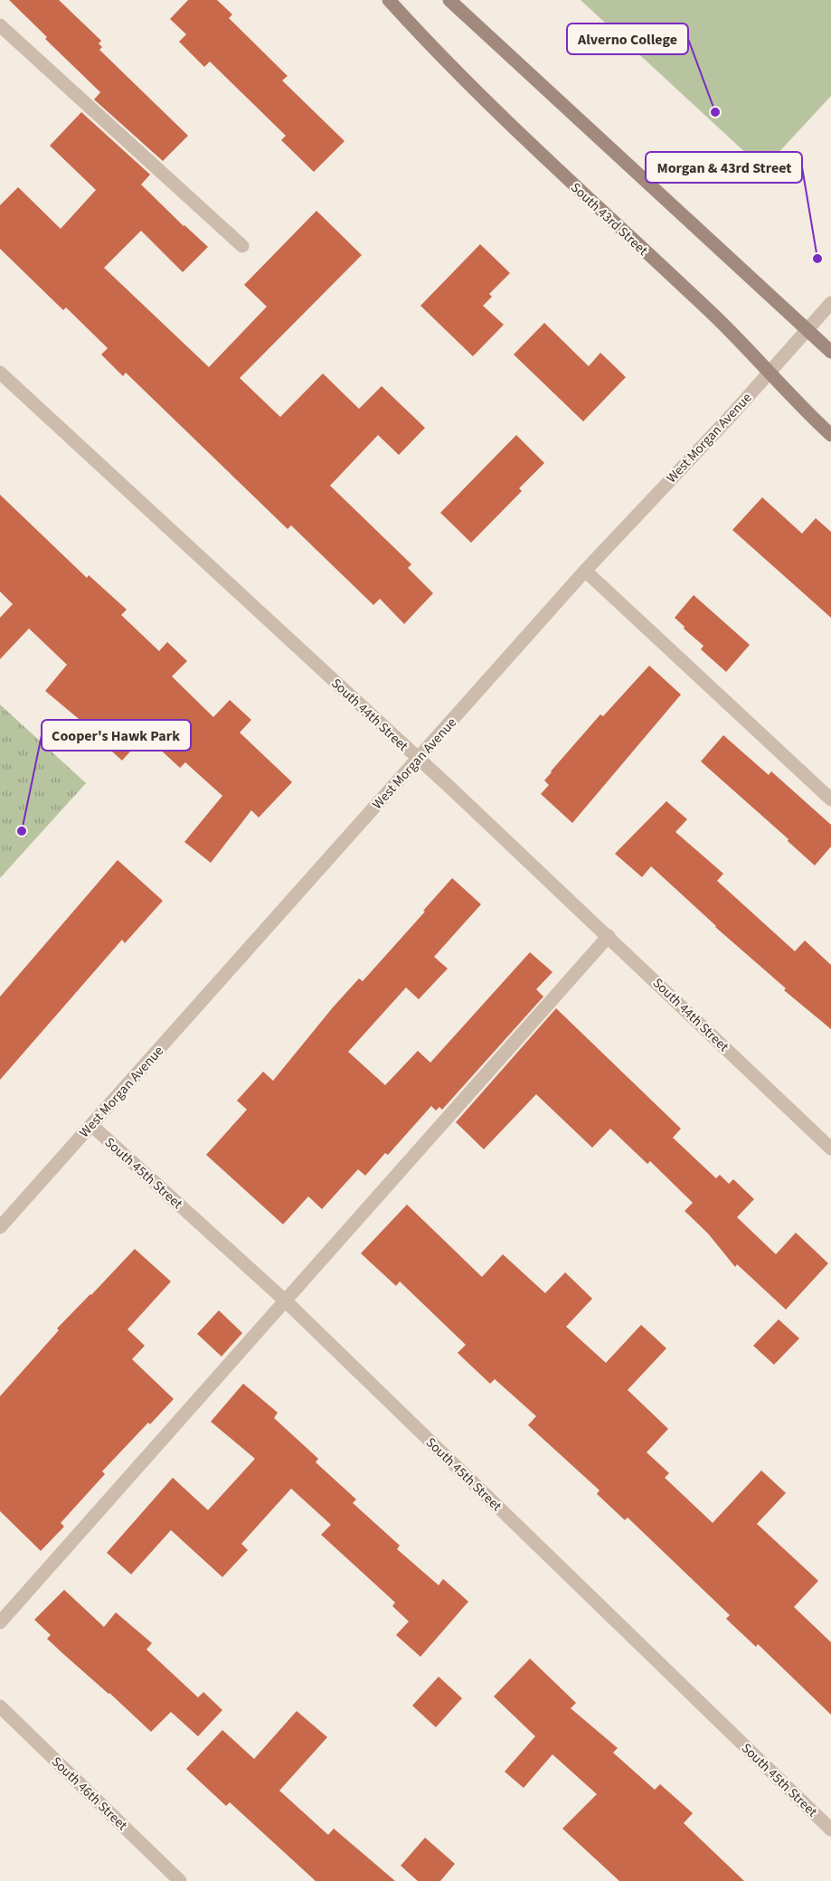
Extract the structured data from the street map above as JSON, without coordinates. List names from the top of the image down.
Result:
{
  "streets": {
    "main road": ["South 43rd Street"],
    "street": [
      "West Morgan Avenue",
      "South 44th Street",
      "South 45th Street",
      "South 46th Street"
    ]
  },
  "crossings": [
    ["South 43rd Street", "West Morgan Avenue"],
    ["West Morgan Avenue", "South 44th Street"],
    ["West Morgan Avenue", "South 45th Street"]
  ],
  "places": ["Alverno College", "Morgan & 43rd Street", "Cooper's Hawk Park"]
}
